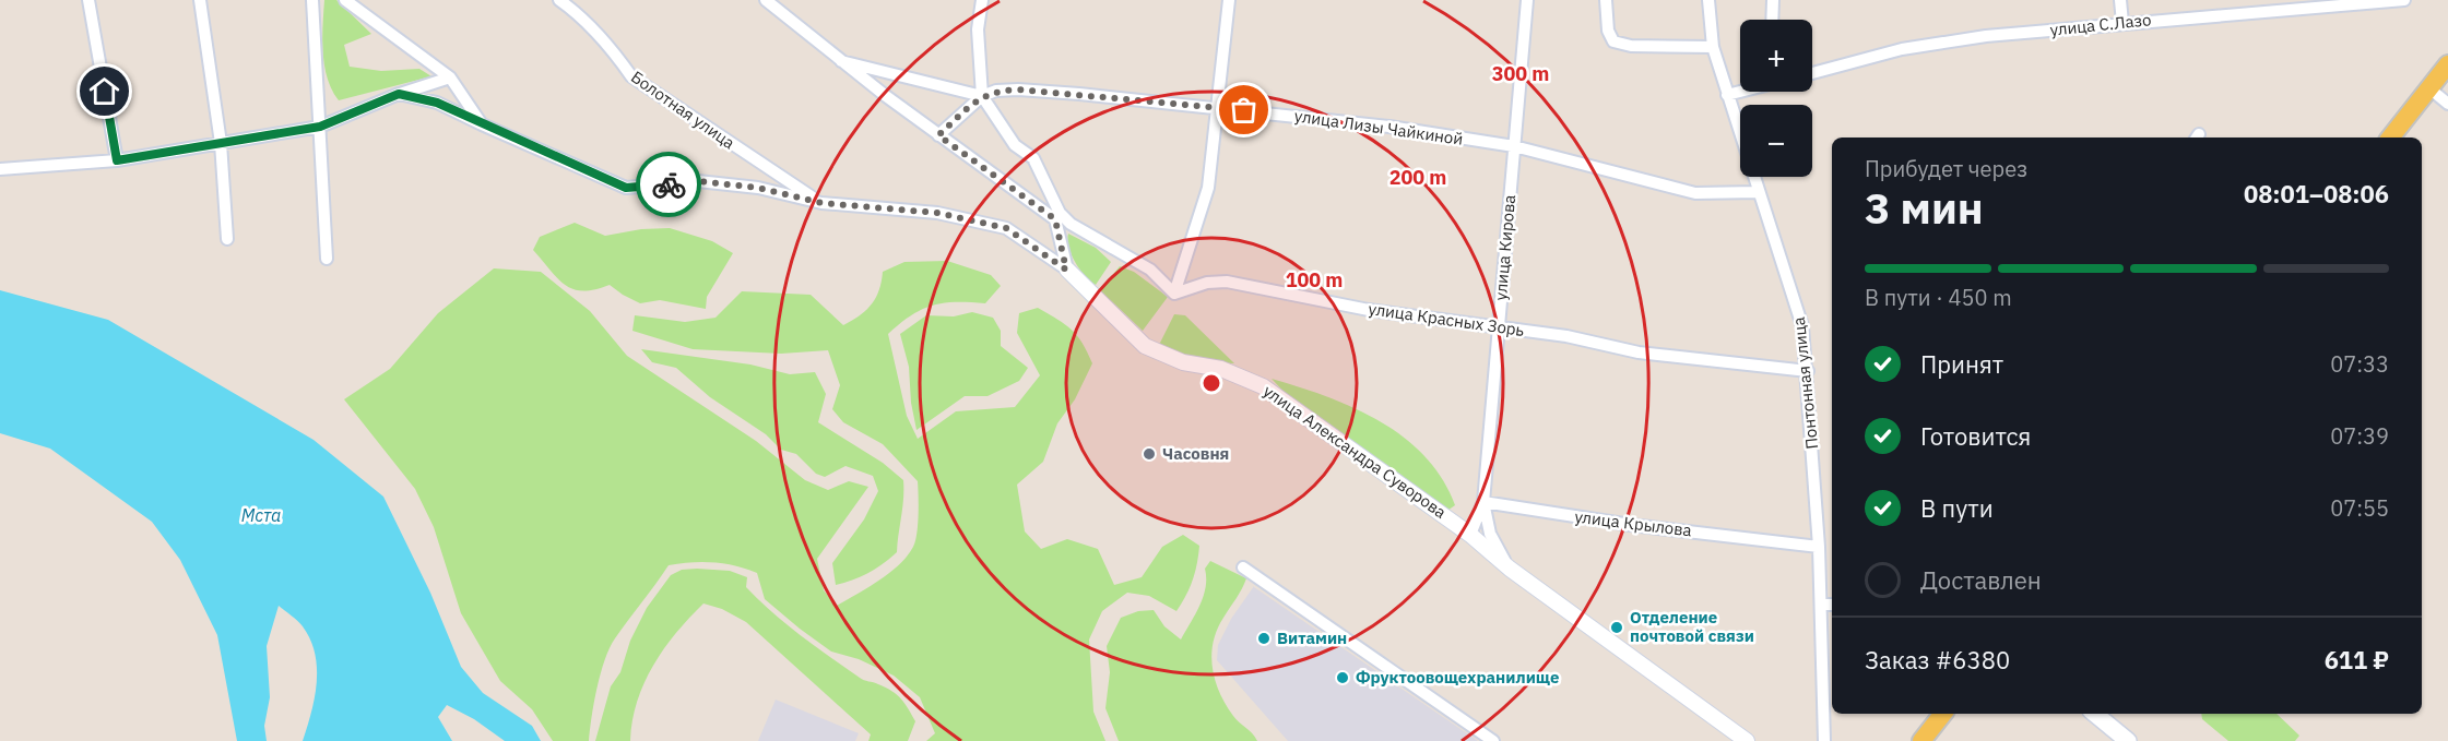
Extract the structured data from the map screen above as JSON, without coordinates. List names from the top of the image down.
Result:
{
  "streets": {
    "street": [
      "улица С.Лазо",
      "Болотная улица",
      "улица Лизы Чайкиной",
      "улица Кирова",
      "улица Красных Зорь",
      "Понтонная улица",
      "улица Александра Суворова",
      "улица Крылова"
    ]
  },
  "crossings": [
    ["улица Лизы Чайкиной", "улица Кирова"],
    ["улица Лизы Чайкиной", "Понтонная улица"],
    ["улица Кирова", "улица Красных Зорь"],
    ["улица Кирова", "улица Александра Суворова"],
    ["улица Кирова", "улица Крылова"],
    ["улица Красных Зорь", "Понтонная улица"],
    ["Понтонная улица", "улица Крылова"]
  ],
  "water": ["Мста"],
  "places": [
    "Часовня",
    "Отделение почтовой связи",
    "Витамин",
    "Фруктоовощехранилище"
  ],
  "page": {
    "map_buttons": ["+", "−"],
    "heading": ["3 мин", "Прибудет через", "08:01–08:06"],
    "panel": ["Заказ #6380", "611 ₽"],
    "bar": "В пути · 450 m",
    "list": [
      ["Принят", "07:33"],
      ["Готовится", "07:39"],
      ["В пути", "07:55"],
      "Доставлен"
    ]
  },
  "rings": ["300 m", "200 m", "100 m"]
}
